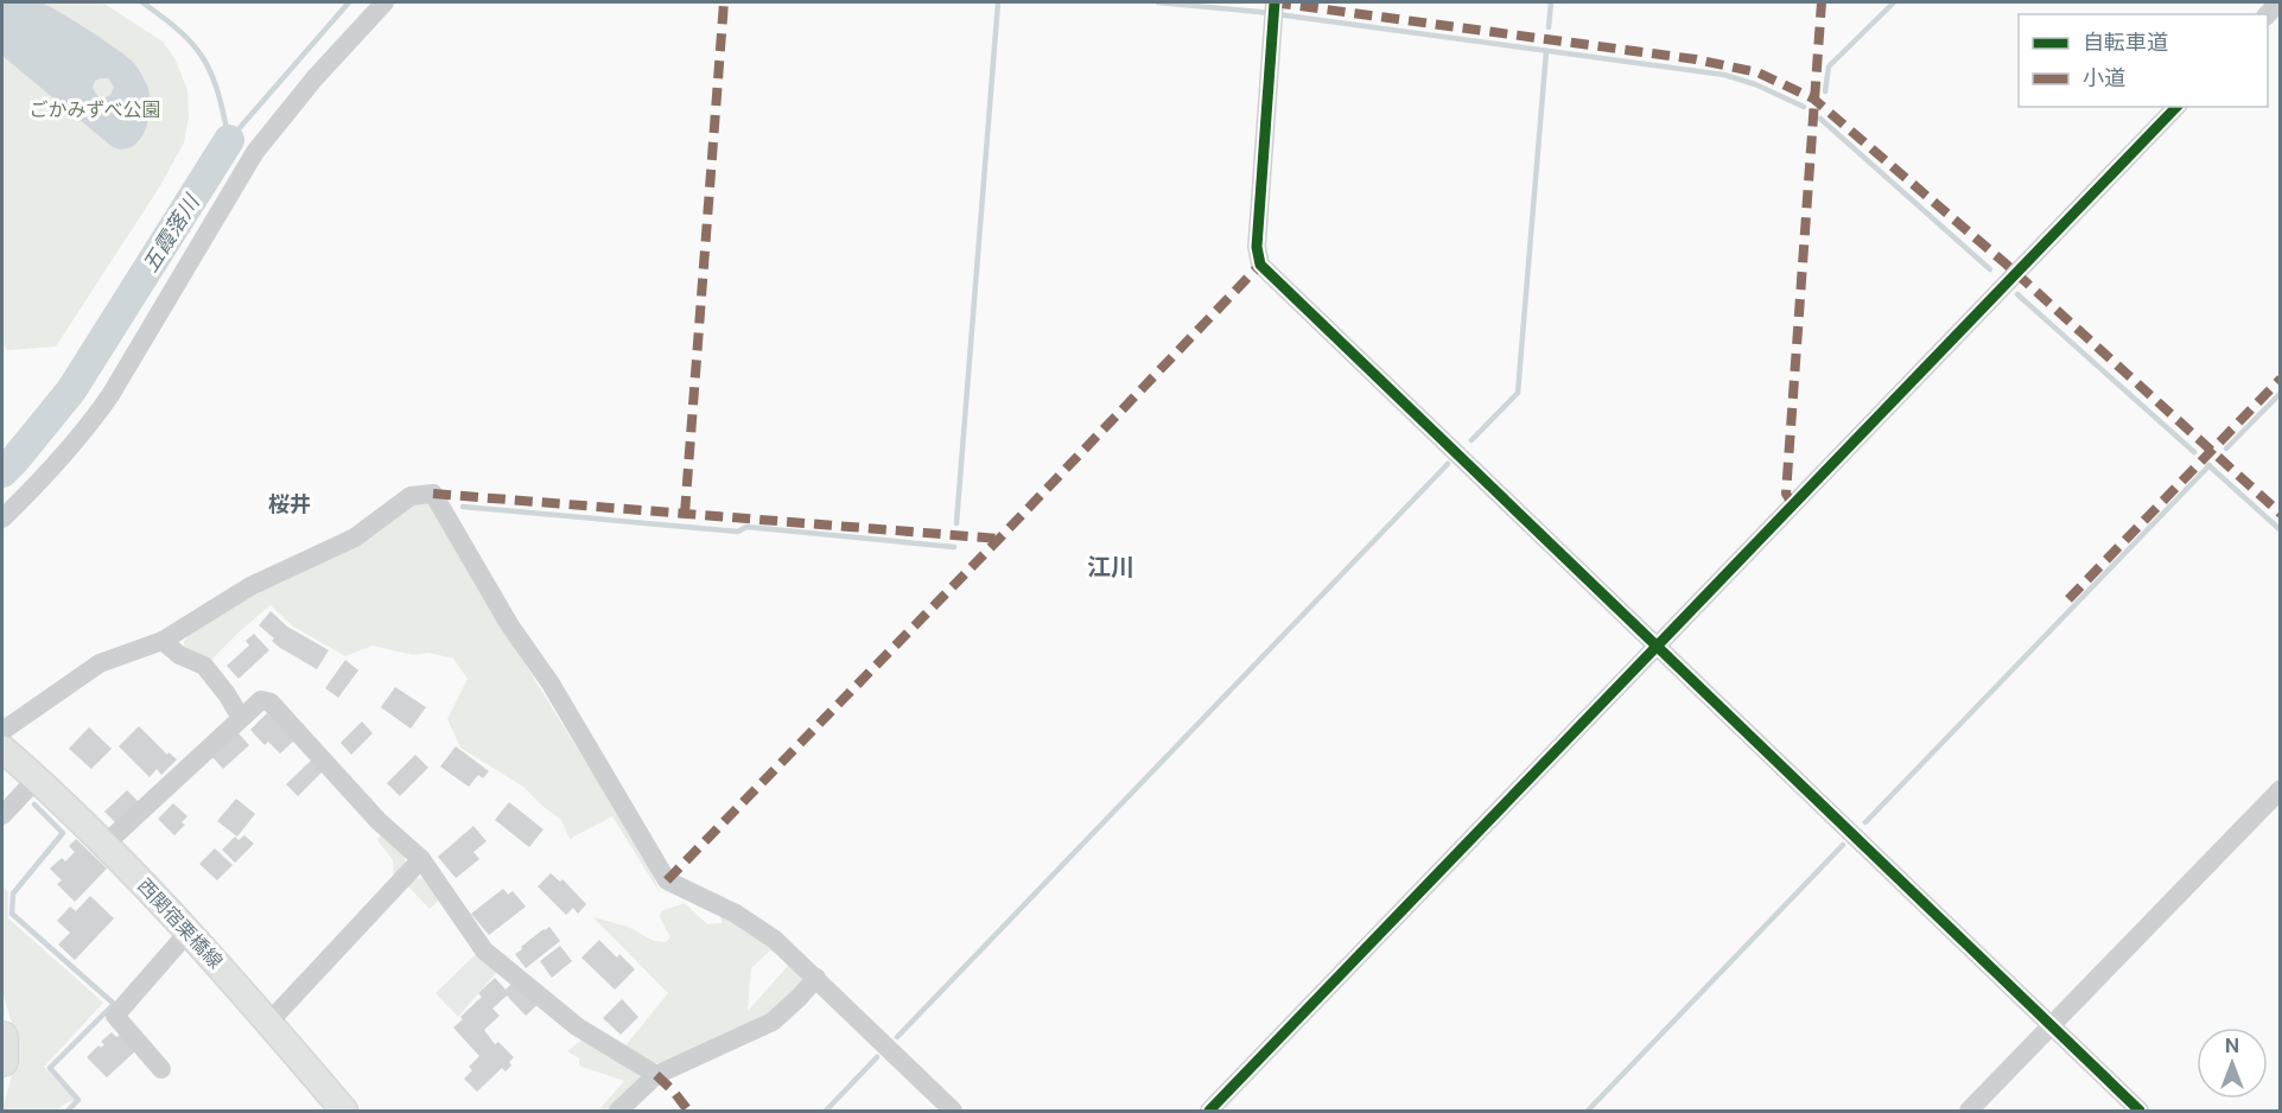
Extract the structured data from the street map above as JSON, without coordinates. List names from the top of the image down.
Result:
{
  "streets": {
    "main road": ["西関宿栗橋線"]
  },
  "districts": ["桜井", "江川"],
  "water": ["五霞落川"],
  "parks": ["ごかみずべ公園"],
  "legend": ["自転車道", "小道"],
  "north": "top"
}
